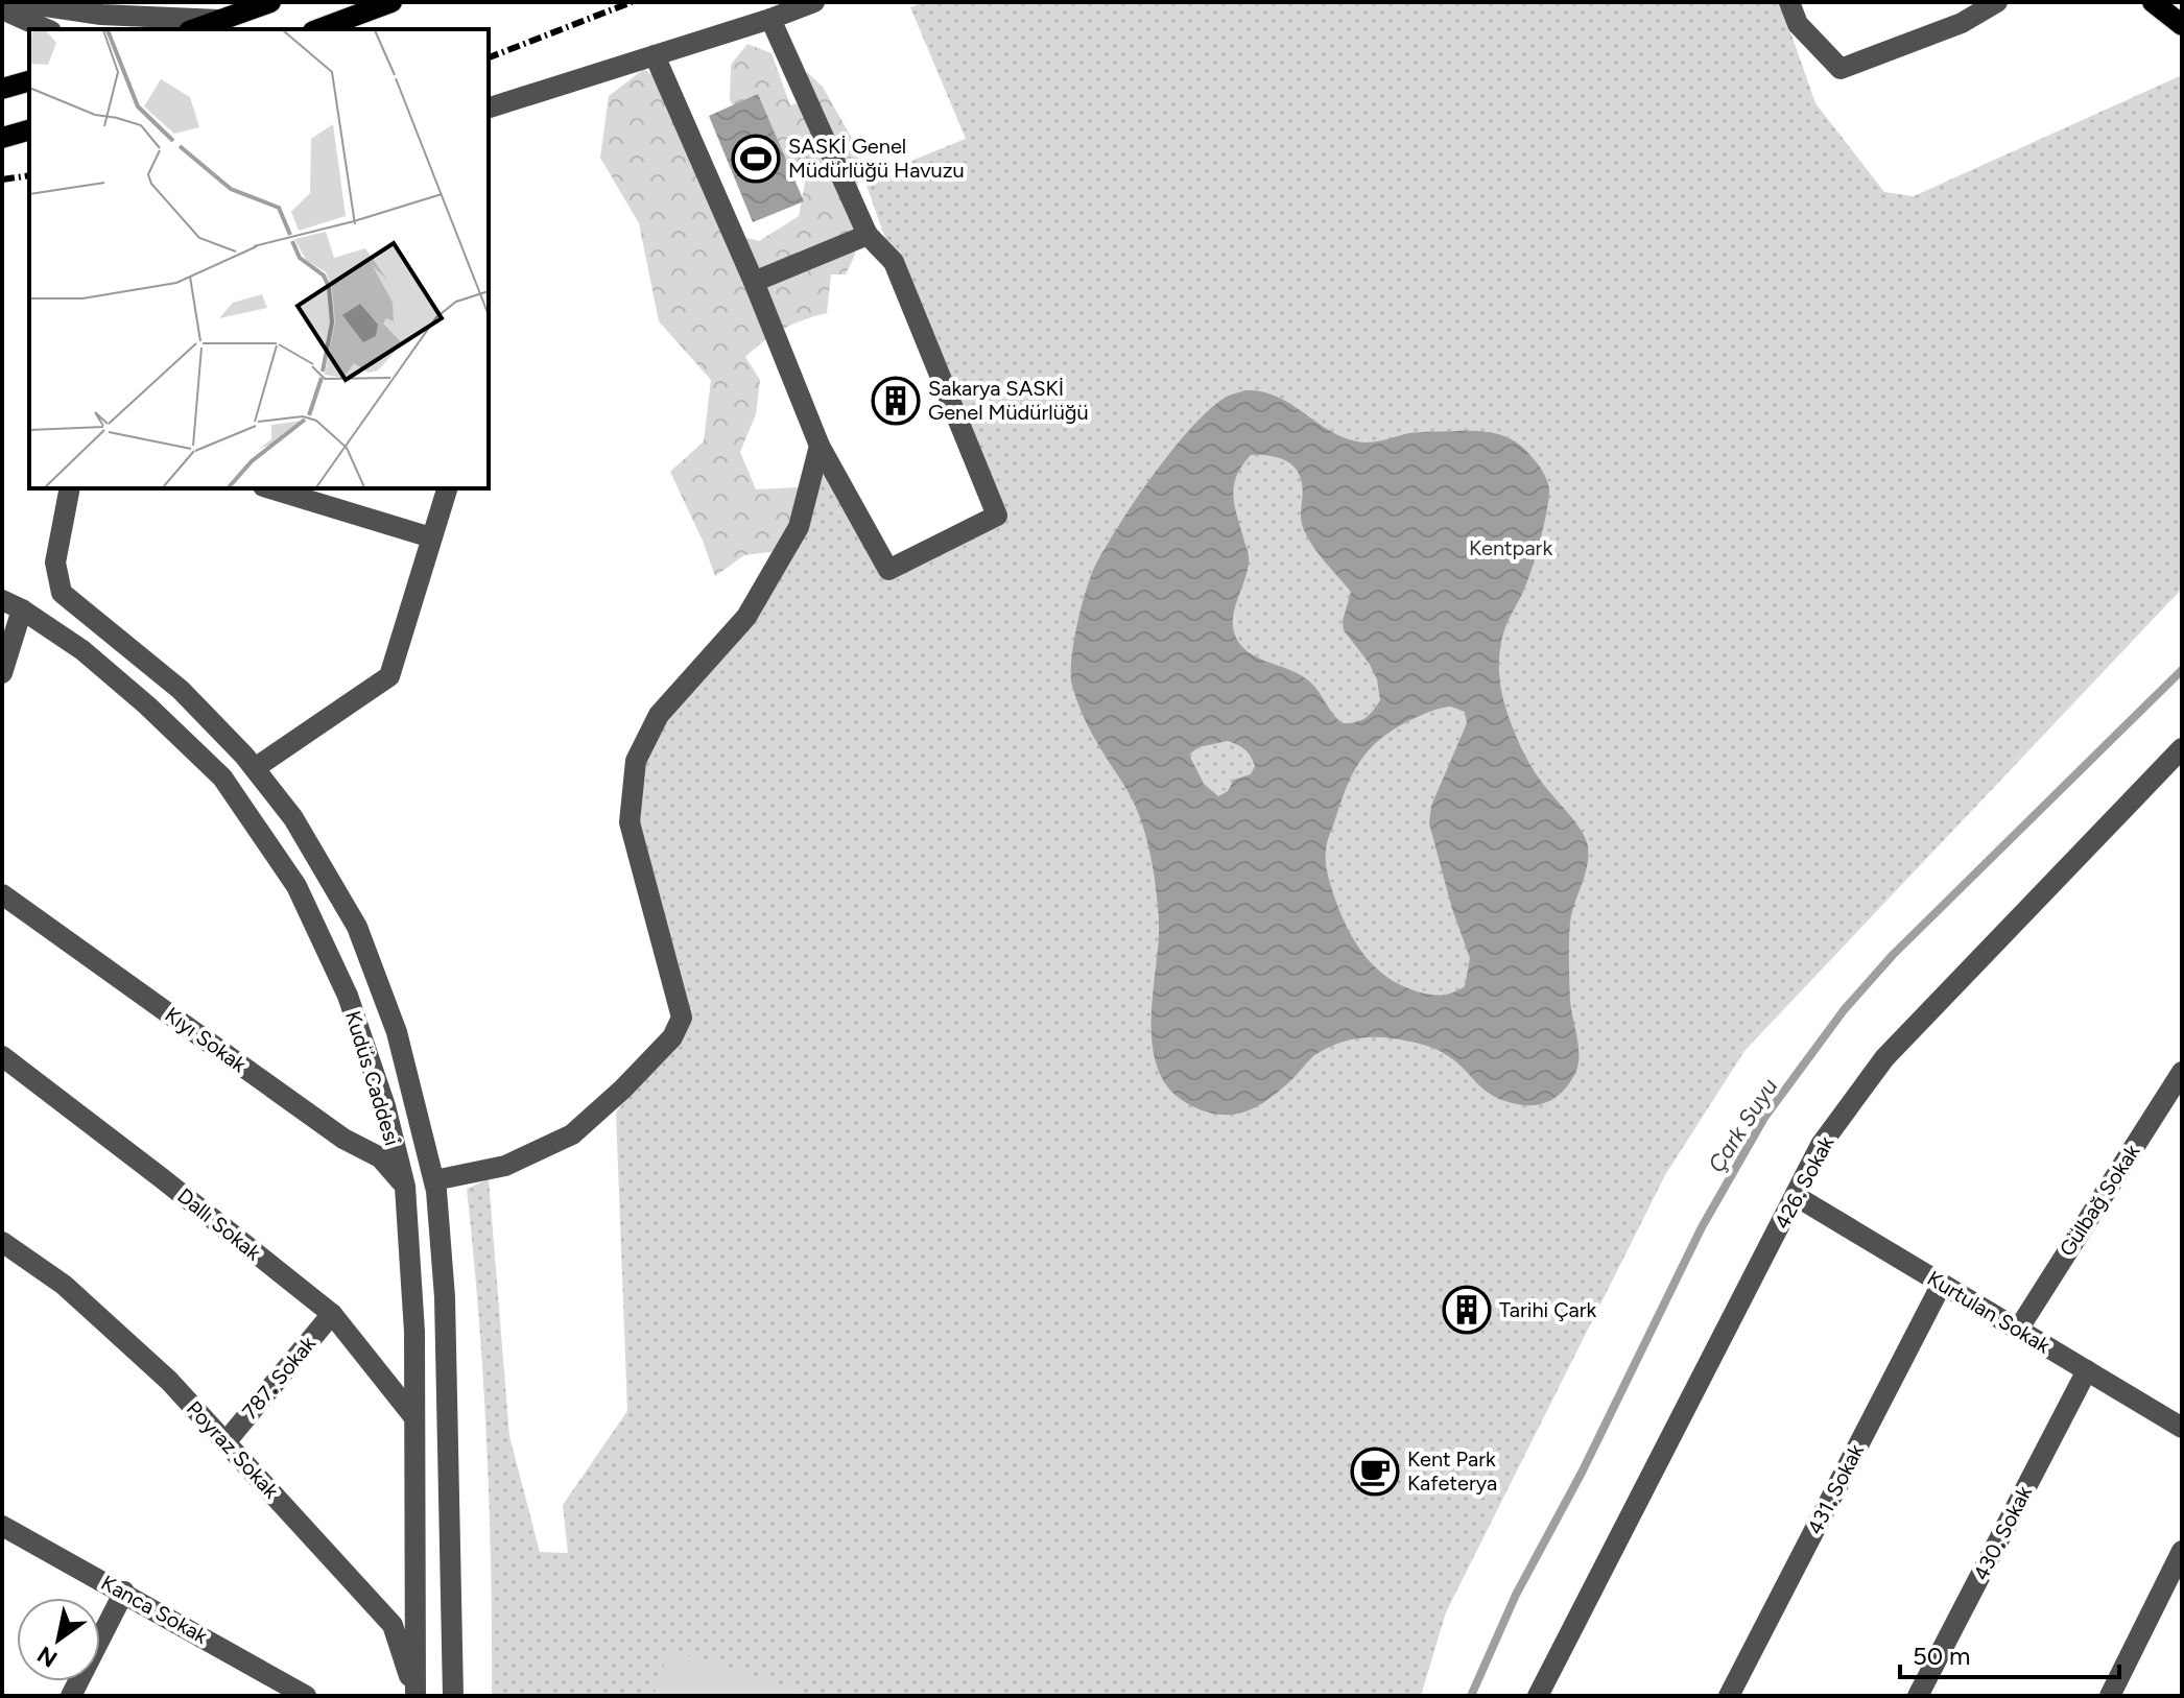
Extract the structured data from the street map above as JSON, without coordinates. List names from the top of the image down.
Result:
{
  "streets": {
    "street": [
      "Kıyı Sokak",
      "Kudüs Caddesi",
      "426. Sokak",
      "Gülbağ Sokak",
      "Dallı Sokak",
      "Kurtulan Sokak",
      "787. Sokak",
      "Poyraz Sokak",
      "431. Sokak",
      "430. Sokak",
      "Kanca Sokak"
    ]
  },
  "crossings": [
    ["Kıyı Sokak", "Kudüs Caddesi"],
    ["Kudüs Caddesi", "Dallı Sokak"],
    ["Kudüs Caddesi", "Poyraz Sokak"],
    ["426. Sokak", "Kurtulan Sokak"],
    ["Gülbağ Sokak", "Kurtulan Sokak"],
    ["Dallı Sokak", "787. Sokak"],
    ["Kurtulan Sokak", "431. Sokak"],
    ["Kurtulan Sokak", "430. Sokak"],
    ["787. Sokak", "Poyraz Sokak"]
  ],
  "water": ["Çark Suyu"],
  "parks": ["Kentpark"],
  "places": {
    "sports": ["SASKİ Genel Müdürlüğü Havuzu"],
    "building": ["Sakarya SASKİ Genel Müdürlüğü", "Tarihi Çark"],
    "cafe": ["Kent Park Kafeterya"]
  },
  "scale_bar": "50 m",
  "north": "bottom left"
}
